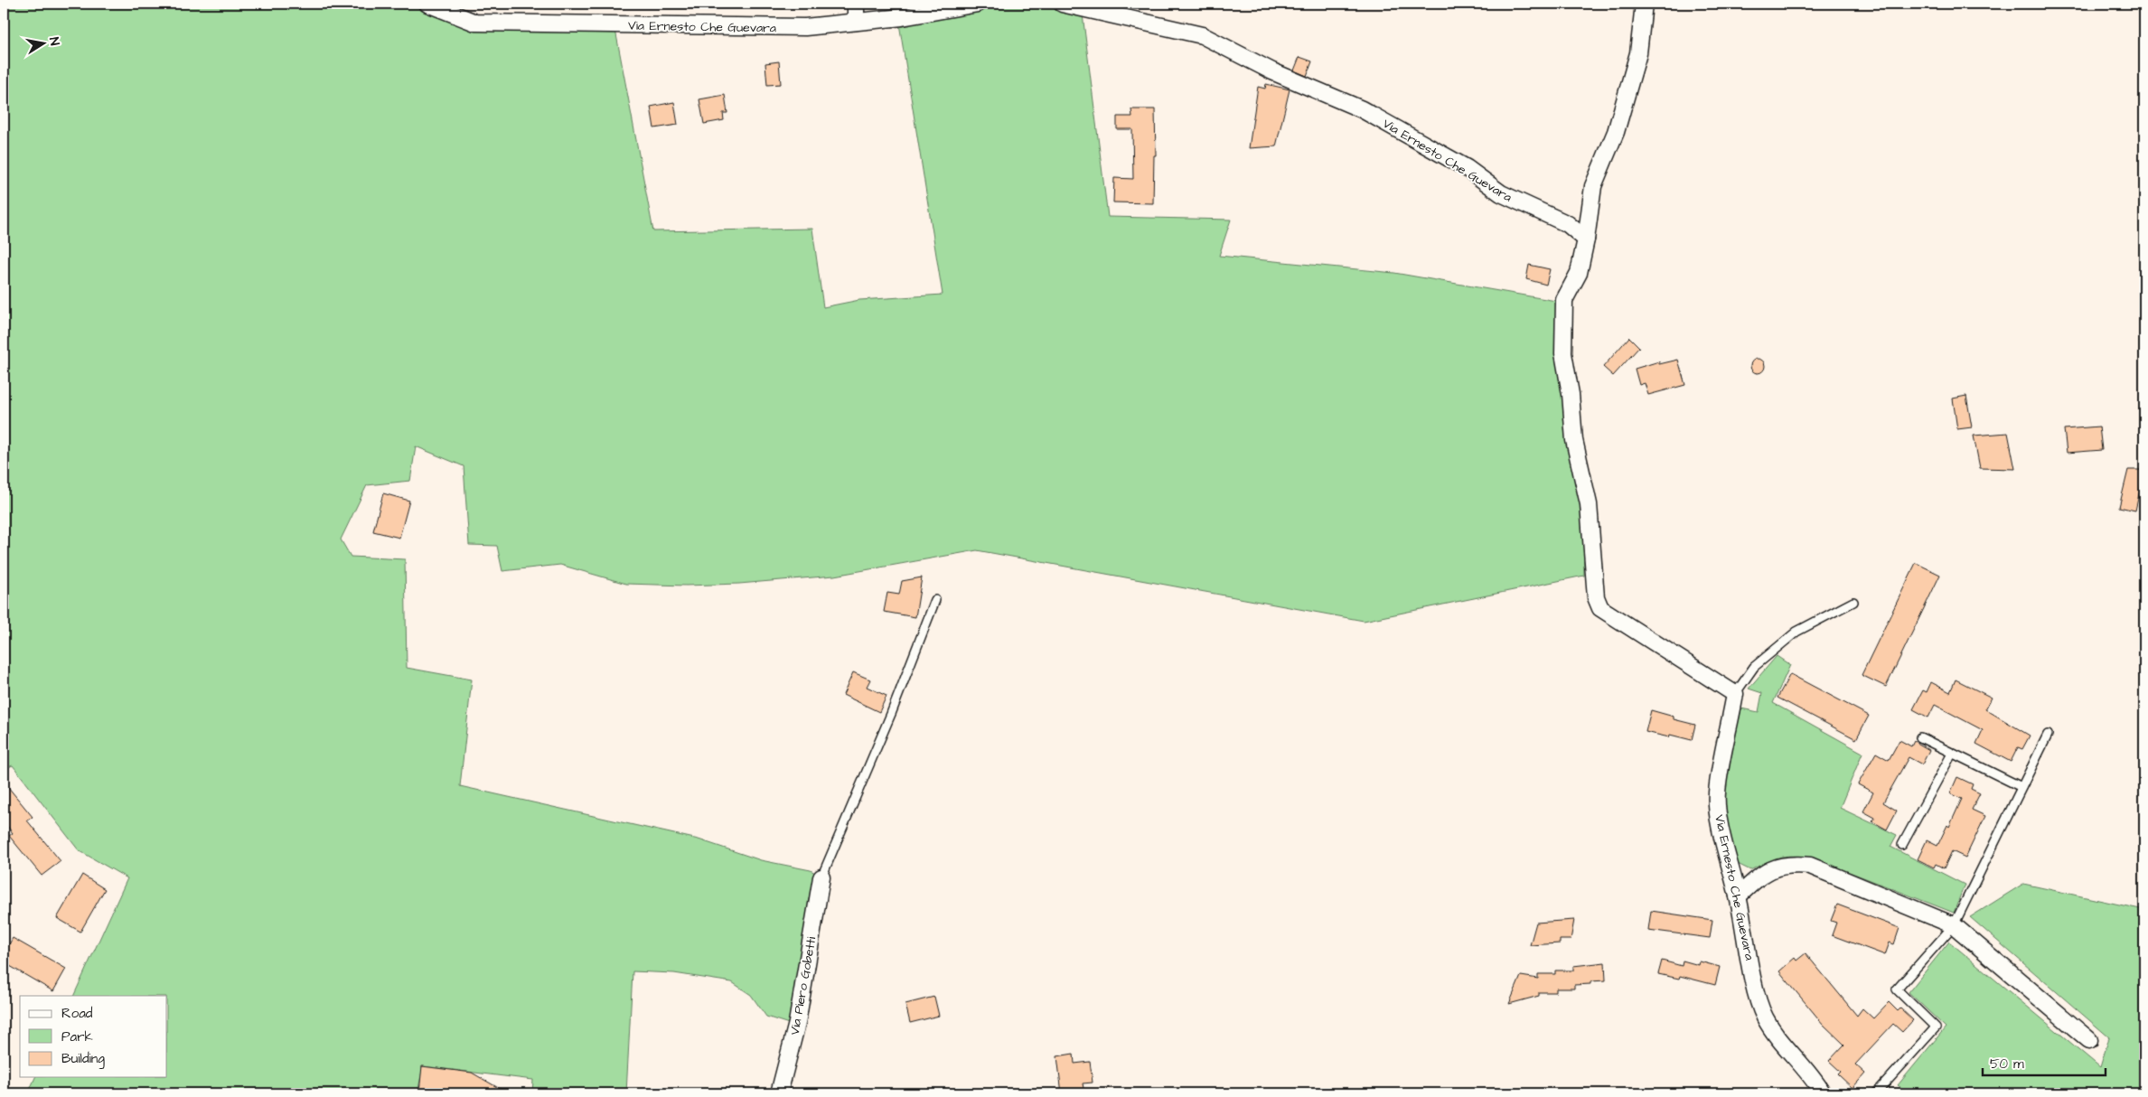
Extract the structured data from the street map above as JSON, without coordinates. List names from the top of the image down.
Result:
{
  "streets": {
    "street": ["Via Ernesto Che Guevara", "Via Piero Gobetti"]
  },
  "legend": ["Road", "Park", "Building"],
  "scale_bar": "50 m",
  "north": "right"
}
